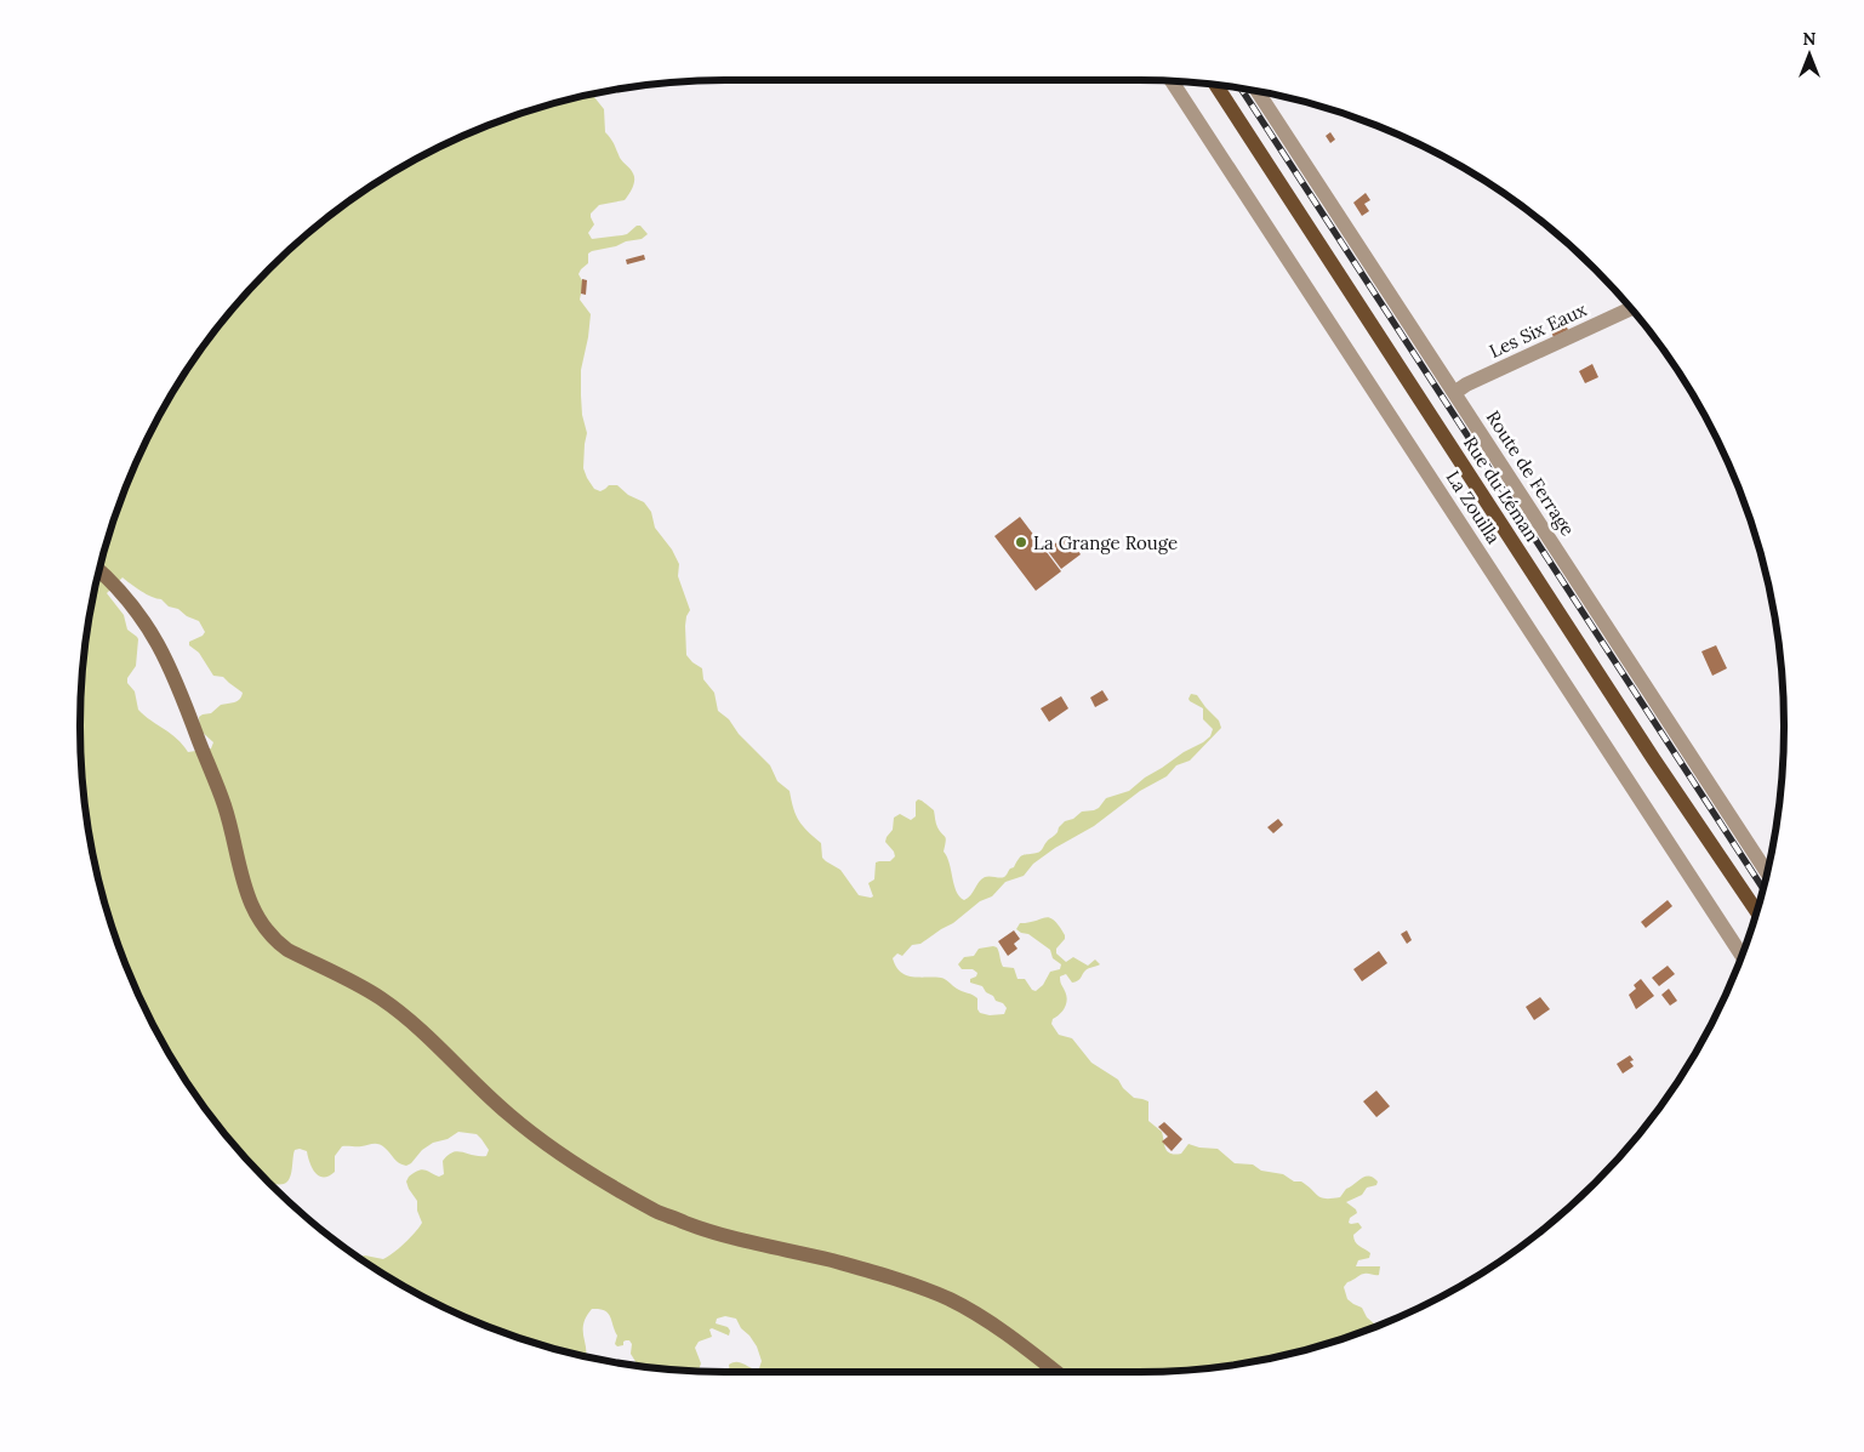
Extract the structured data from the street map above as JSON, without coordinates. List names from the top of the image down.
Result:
{
  "streets": {
    "main road": ["Rue du Léman"],
    "street": ["Les Six Eaux", "Route de Ferrage", "La Zouilla"]
  },
  "crossings": [
    ["Les Six Eaux", "Route de Ferrage"]
  ],
  "places": ["La Grange Rouge"],
  "north": "top"
}
